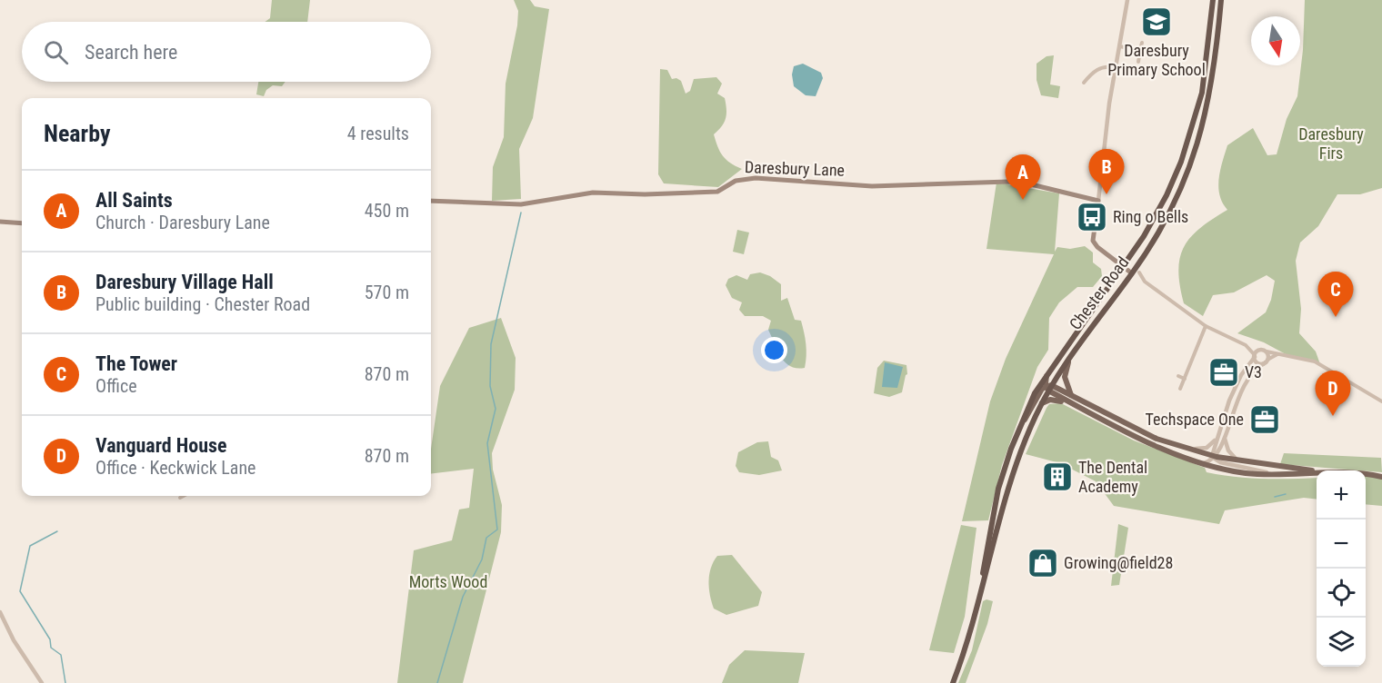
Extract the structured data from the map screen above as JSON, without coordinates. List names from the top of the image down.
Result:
{
  "streets": {
    "highway": ["Chester Road"],
    "main road": ["Daresbury Lane"]
  },
  "parks": ["Daresbury Firs", "Morts Wood"],
  "places": {
    "school or university": ["Daresbury Primary School"],
    "bus stop": ["Ring o Bells"],
    "office": ["V3", "Techspace One"],
    "building": ["The Dental Academy"],
    "shop": ["Growing@field28"]
  },
  "north": "bottom",
  "page": {
    "search": "Search here",
    "heading": ["Nearby", "4 results"],
    "pins": [
      "B",
      "A",
      "C",
      "D"
    ],
    "list": [
      {
        "mark": "A",
        "name": "All Saints",
        "note": "Church · Daresbury Lane",
        "value": "450 m"
      },
      {
        "mark": "B",
        "name": "Daresbury Village Hall",
        "note": "Public building · Chester Road",
        "value": "570 m"
      },
      {
        "mark": "C",
        "name": "The Tower",
        "note": "Office",
        "value": "870 m"
      },
      {
        "mark": "D",
        "name": "Vanguard House",
        "note": "Office · Keckwick Lane",
        "value": "870 m"
      }
    ],
    "map_buttons": ["+", "−"]
  }
}
